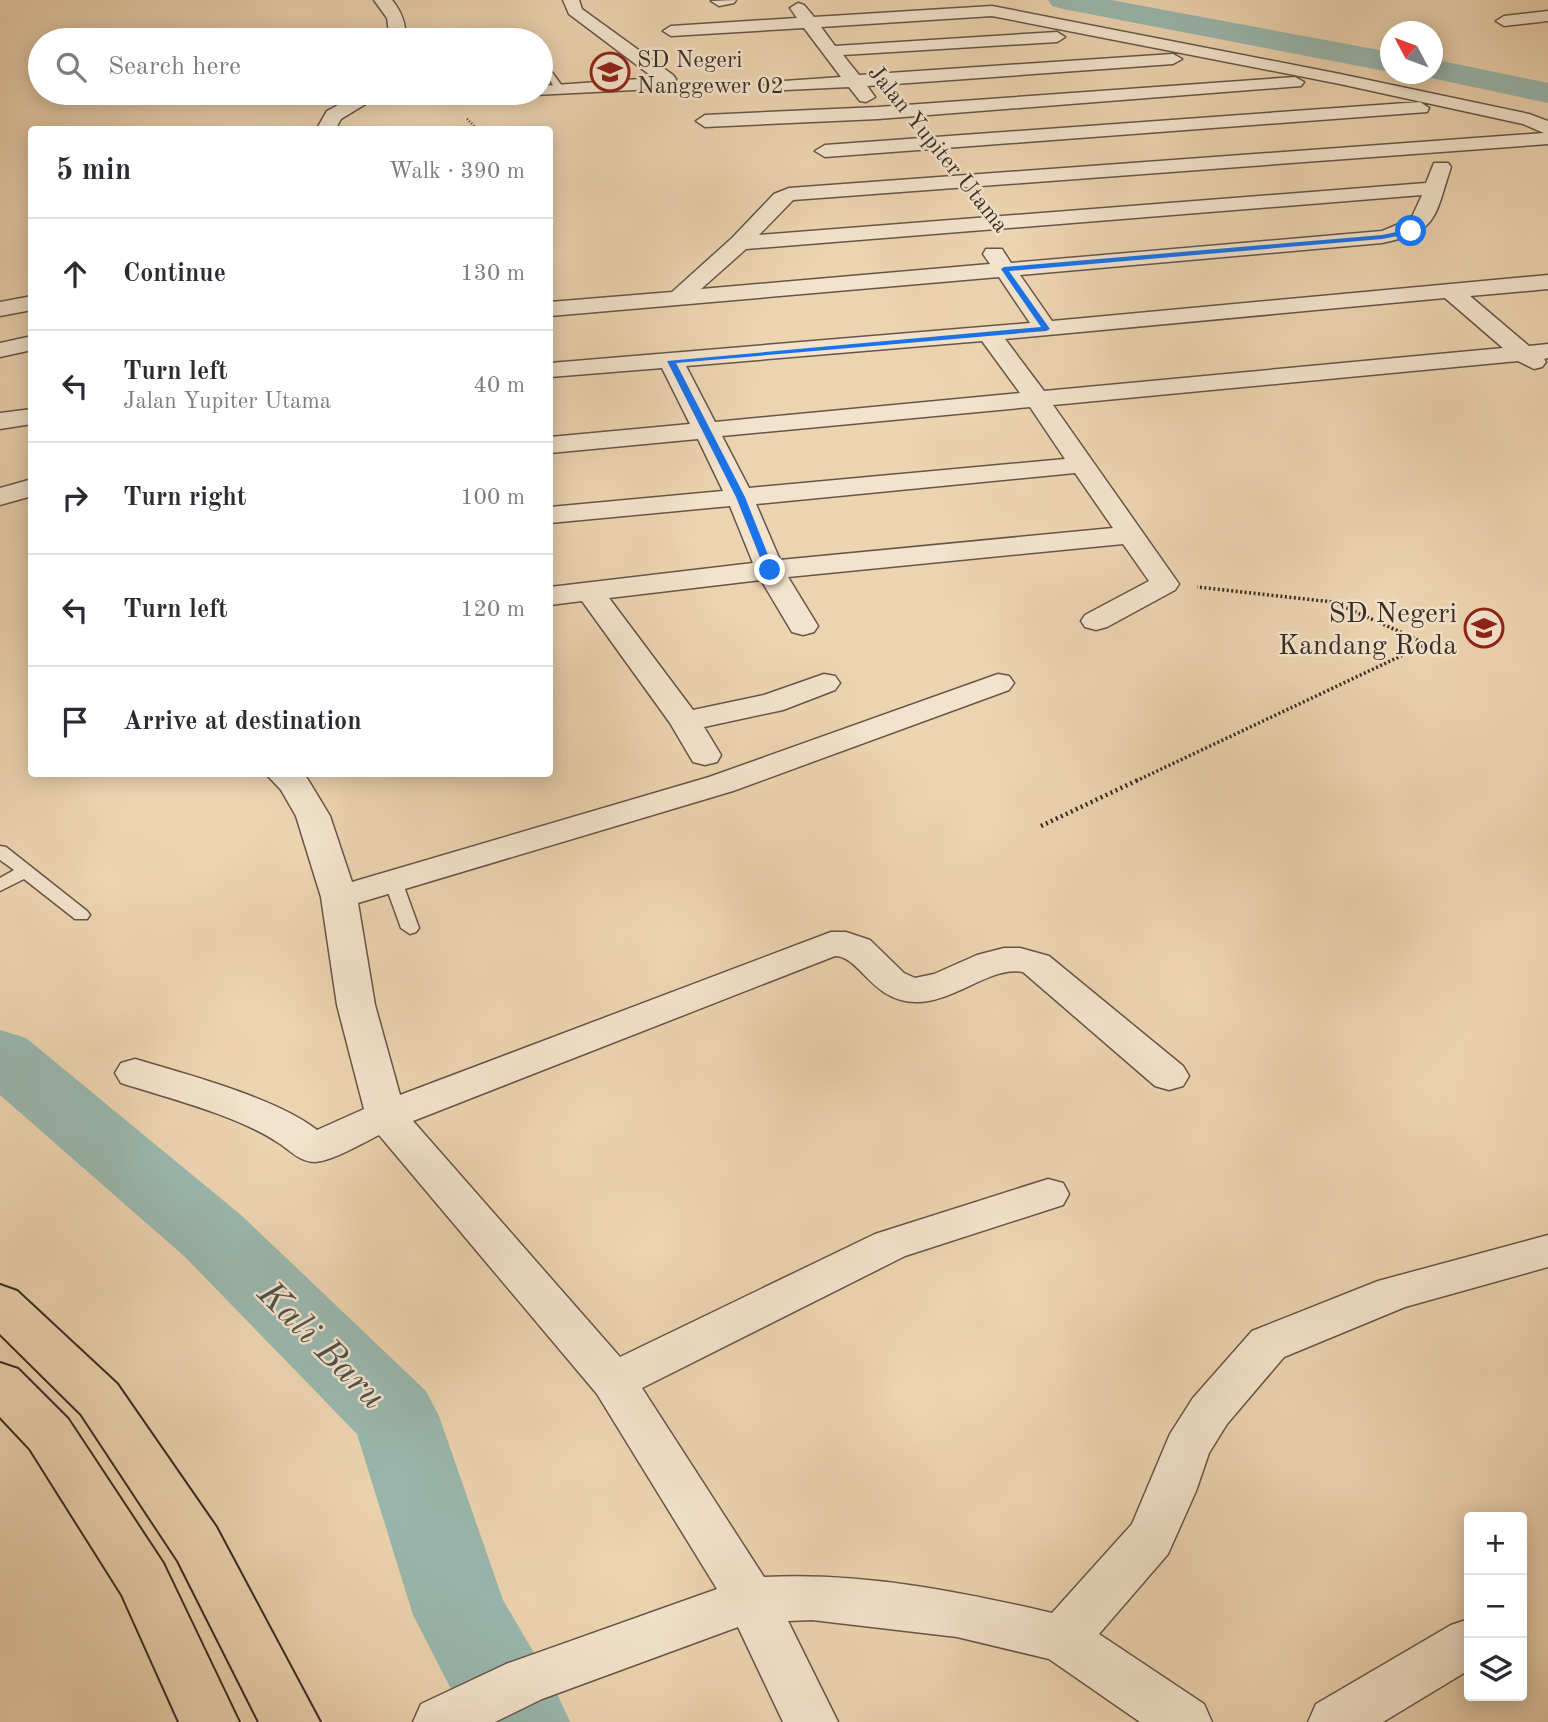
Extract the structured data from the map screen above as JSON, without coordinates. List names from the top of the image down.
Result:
{
  "streets": {
    "street": ["Jalan Yupiter Utama"]
  },
  "water": ["Kali Baru"],
  "places": {
    "school or university": ["SD Negeri Nanggewer 02", "SD Negeri Kandang Roda"]
  },
  "north": "top left",
  "page": {
    "search": "Search here",
    "heading": ["5 min", "Walk · 390 m"],
    "list": [
      ["Continue", "130 m"],
      ["Turn left", "Jalan Yupiter Utama", "40 m"],
      ["Turn right", "100 m"],
      ["Turn left", "120 m"],
      "Arrive at destination"
    ],
    "map_buttons": ["+", "−"]
  }
}
